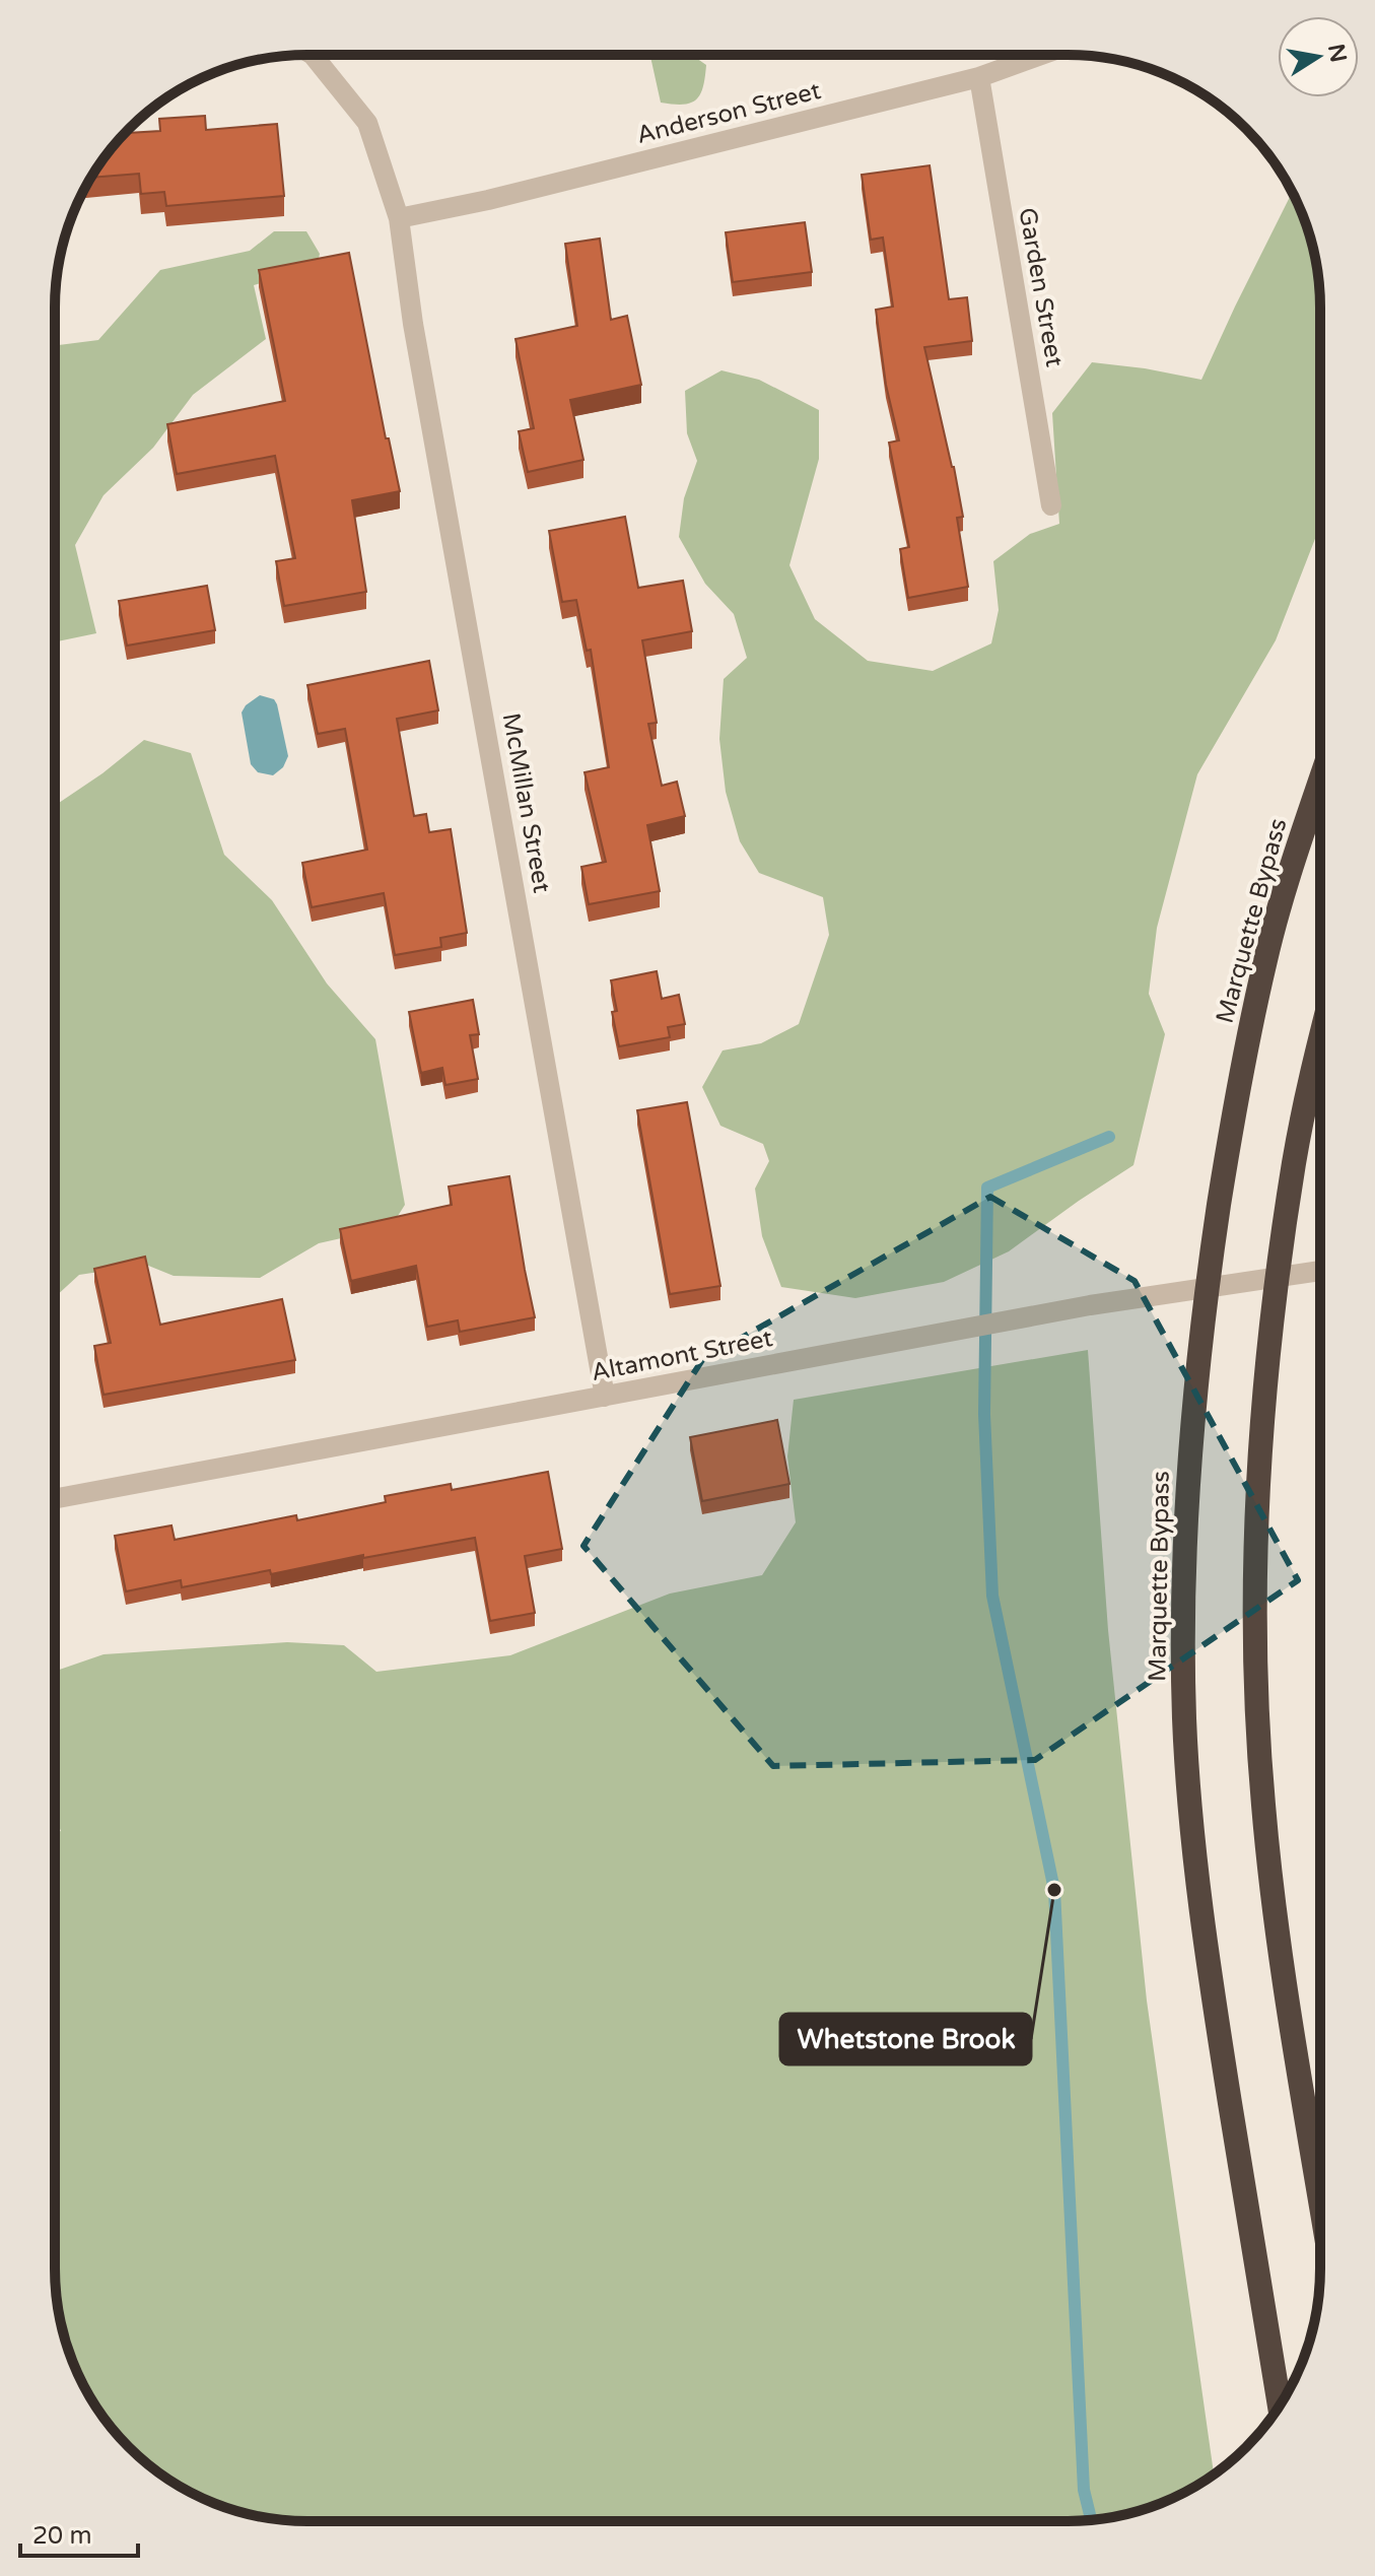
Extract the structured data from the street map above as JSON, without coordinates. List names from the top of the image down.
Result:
{
  "streets": {
    "highway": ["Marquette Bypass"],
    "street": [
      "Anderson Street",
      "Garden Street",
      "McMillan Street",
      "Altamont Street"
    ]
  },
  "crossings": [
    ["Anderson Street", "Garden Street"],
    ["Anderson Street", "McMillan Street"],
    ["McMillan Street", "Altamont Street"]
  ],
  "places": ["Whetstone Brook"],
  "scale_bar": "20 m",
  "north": "right"
}
